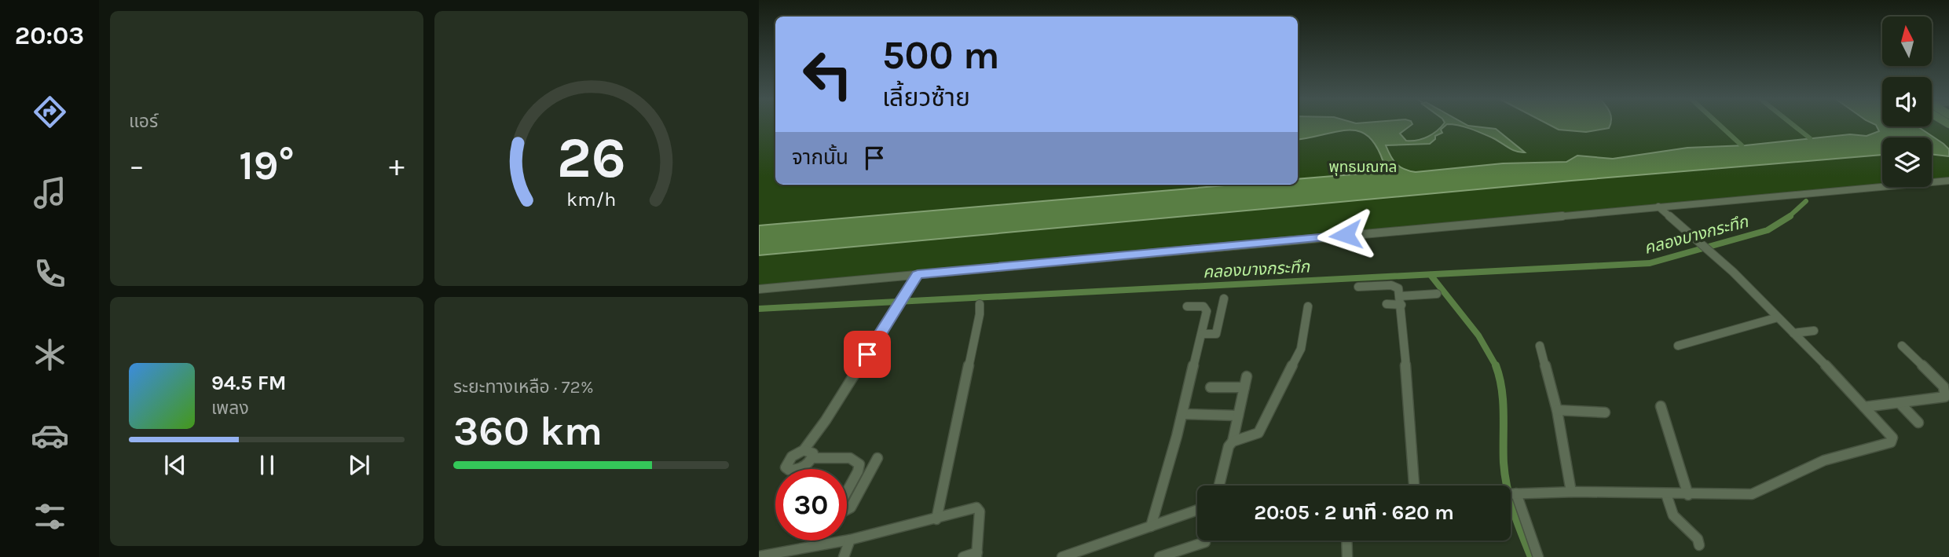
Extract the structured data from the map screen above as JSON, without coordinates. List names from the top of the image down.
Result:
{
  "water": ["คลองบางกระทึก"],
  "parks": ["พุทธมณฑล"],
  "north": "top",
  "page": {
    "tabs": "20:03",
    "tile": [
      "แอร์",
      ["ระยะทางเหลือ · 72%", "360 km"]
    ],
    "turn": ["500 m", "เลี้ยวซ้าย"],
    "then": "จากนั้น",
    "heat": ["−", "19°", "+"],
    "song": ["94.5 FM", "เพลง"],
    "limit": "30",
    "trip": "20:05 · 2 นาที · 620 m",
    "gauge": ["26", "km/h"]
  }
}
